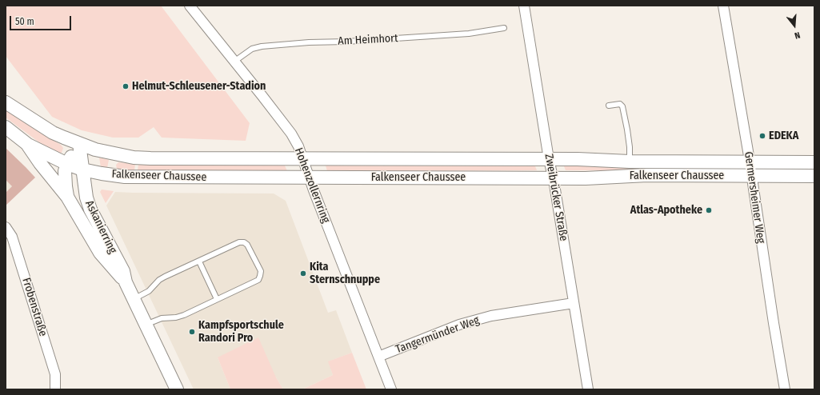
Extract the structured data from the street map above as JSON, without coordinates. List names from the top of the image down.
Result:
{
  "streets": {
    "main road": ["Falkenseer Chaussee", "Askanierring"],
    "street": [
      "Hohenzollernring",
      "Zweibrücker Straße",
      "Germersheimer Weg",
      "Frobenstraße",
      "Tangermünder Weg"
    ],
    "lane": ["Am Heimhort"]
  },
  "crossings": [
    ["Am Heimhort", "Hohenzollernring"],
    ["Falkenseer Chaussee", "Hohenzollernring"],
    ["Falkenseer Chaussee", "Zweibrücker Straße"],
    ["Falkenseer Chaussee", "Germersheimer Weg"],
    ["Falkenseer Chaussee", "Askanierring"],
    ["Hohenzollernring", "Tangermünder Weg"],
    ["Zweibrücker Straße", "Tangermünder Weg"]
  ],
  "places": [
    "Helmut-Schleusener-Stadion",
    "EDEKA",
    "Atlas-Apotheke",
    "Kita Sternschnuppe",
    "Kampfsportschule Randori Pro"
  ],
  "scale_bar": "50 m",
  "north": "bottom"
}
